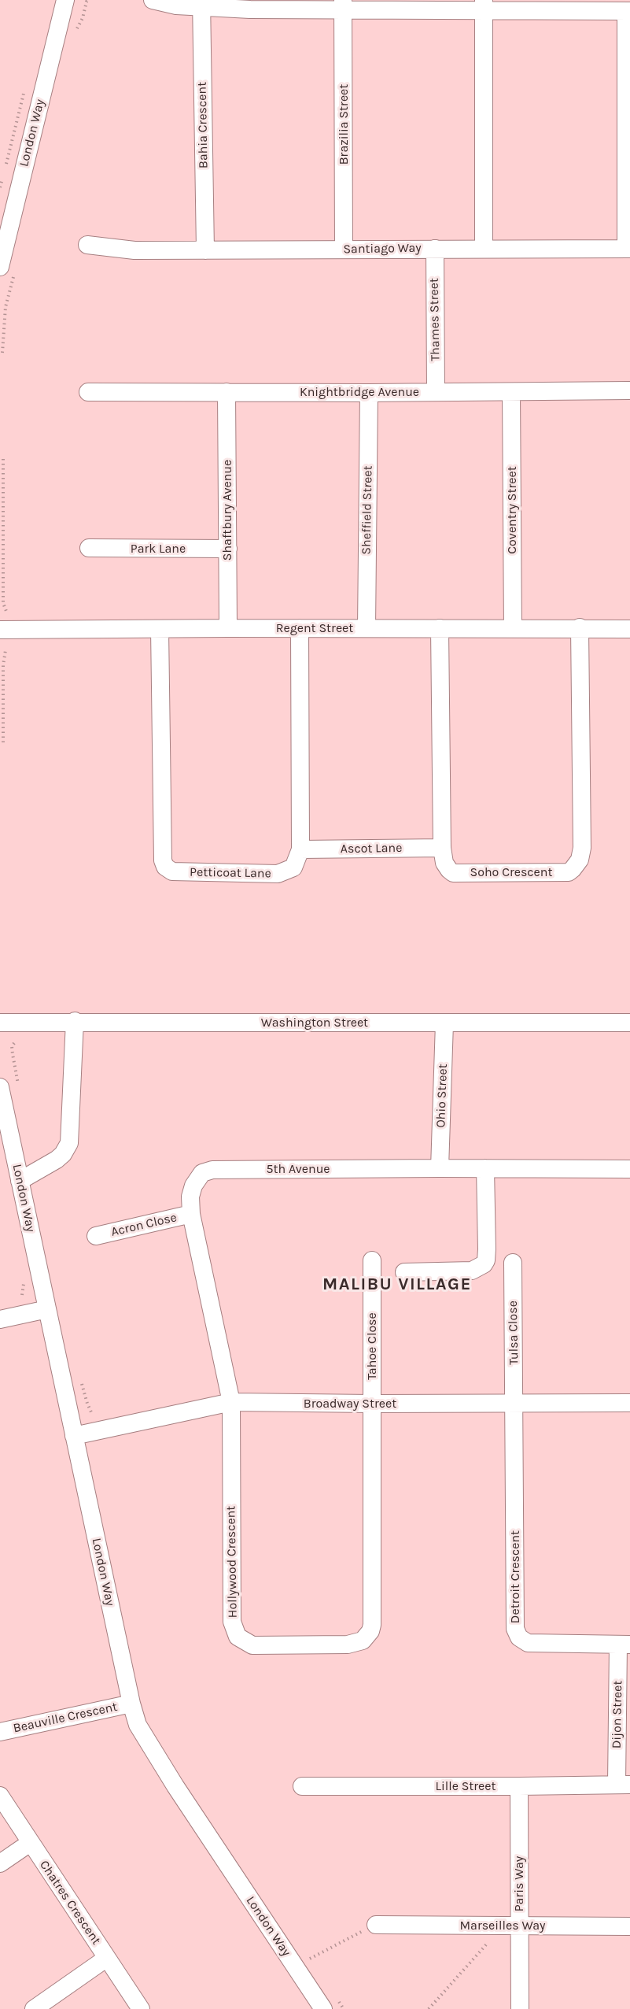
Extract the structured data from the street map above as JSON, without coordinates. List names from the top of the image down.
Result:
{
  "streets": {
    "street": [
      "Brazilia Street",
      "Bahia Crescent",
      "London Way",
      "Santiago Way",
      "Thames Street",
      "Knightbridge Avenue",
      "Shaftbury Avenue",
      "Sheffield Street",
      "Coventry Street",
      "Park Lane",
      "Regent Street",
      "Ascot Lane",
      "Soho Crescent",
      "Petticoat Lane",
      "Washington Street",
      "Ohio Street",
      "5th Avenue",
      "Acron Close",
      "Tulsa Close",
      "Tahoe Close",
      "Broadway Street",
      "Hollywood Crescent",
      "Detroit Crescent",
      "Dijon Street",
      "Beauville Crescent",
      "Lille Street",
      "Paris Way",
      "Chatres Crescent",
      "Marseilles Way"
    ]
  },
  "crossings": [
    ["Brazilia Street", "Santiago Way"],
    ["Bahia Crescent", "Santiago Way"],
    ["London Way", "Broadway Street"],
    ["London Way", "Beauville Crescent"],
    ["Santiago Way", "Thames Street"],
    ["Thames Street", "Knightbridge Avenue"],
    ["Knightbridge Avenue", "Shaftbury Avenue"],
    ["Knightbridge Avenue", "Sheffield Street"],
    ["Knightbridge Avenue", "Coventry Street"],
    ["Shaftbury Avenue", "Park Lane"],
    ["Shaftbury Avenue", "Regent Street"],
    ["Sheffield Street", "Regent Street"],
    ["Coventry Street", "Regent Street"],
    ["Regent Street", "Soho Crescent"],
    ["Regent Street", "Petticoat Lane"],
    ["Ascot Lane", "Soho Crescent"],
    ["Ascot Lane", "Petticoat Lane"],
    ["Washington Street", "Ohio Street"],
    ["Ohio Street", "5th Avenue"],
    ["5th Avenue", "Acron Close"],
    ["5th Avenue", "Broadway Street"],
    ["5th Avenue", "Hollywood Crescent"],
    ["Tulsa Close", "Broadway Street"],
    ["Tulsa Close", "Detroit Crescent"],
    ["Tahoe Close", "Broadway Street"],
    ["Tahoe Close", "Hollywood Crescent"],
    ["Broadway Street", "Hollywood Crescent"],
    ["Broadway Street", "Detroit Crescent"],
    ["Detroit Crescent", "Dijon Street"],
    ["Dijon Street", "Lille Street"],
    ["Lille Street", "Paris Way"],
    ["Paris Way", "Marseilles Way"]
  ],
  "districts": ["MALIBU VILLAGE"]
}
